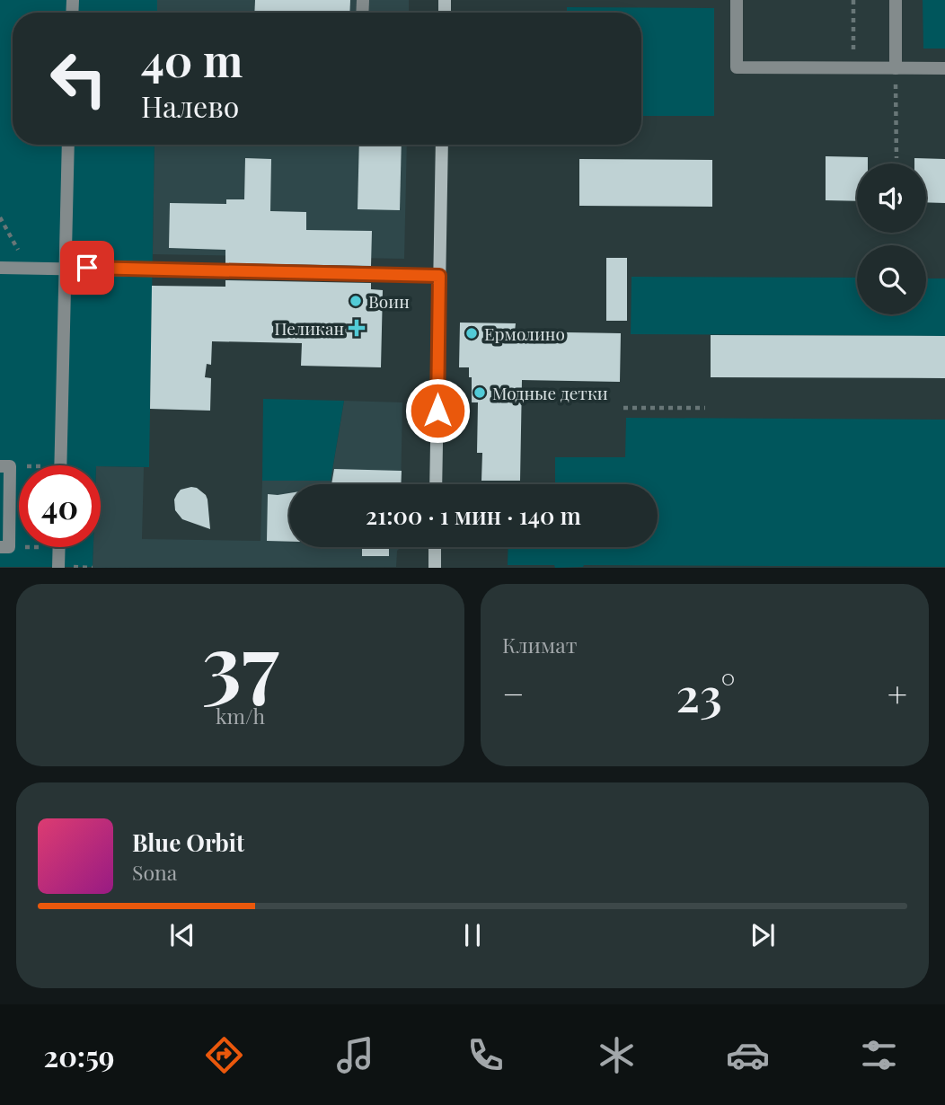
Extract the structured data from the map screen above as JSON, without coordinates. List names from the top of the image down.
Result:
{
  "places": {
    "other": ["Воин", "Ермолино", "Модные детки"],
    "health": ["Пеликан"]
  },
  "page": {
    "turn": ["40 m", "Налево"],
    "limit": "40",
    "trip": "21:00 · 1 мин · 140 m",
    "tile": [
      ["37", "km/h"],
      "Климат"
    ],
    "heat": ["−", "23°", "+"],
    "song": ["Blue Orbit", "Sona"],
    "tabs": "20:59"
  }
}
